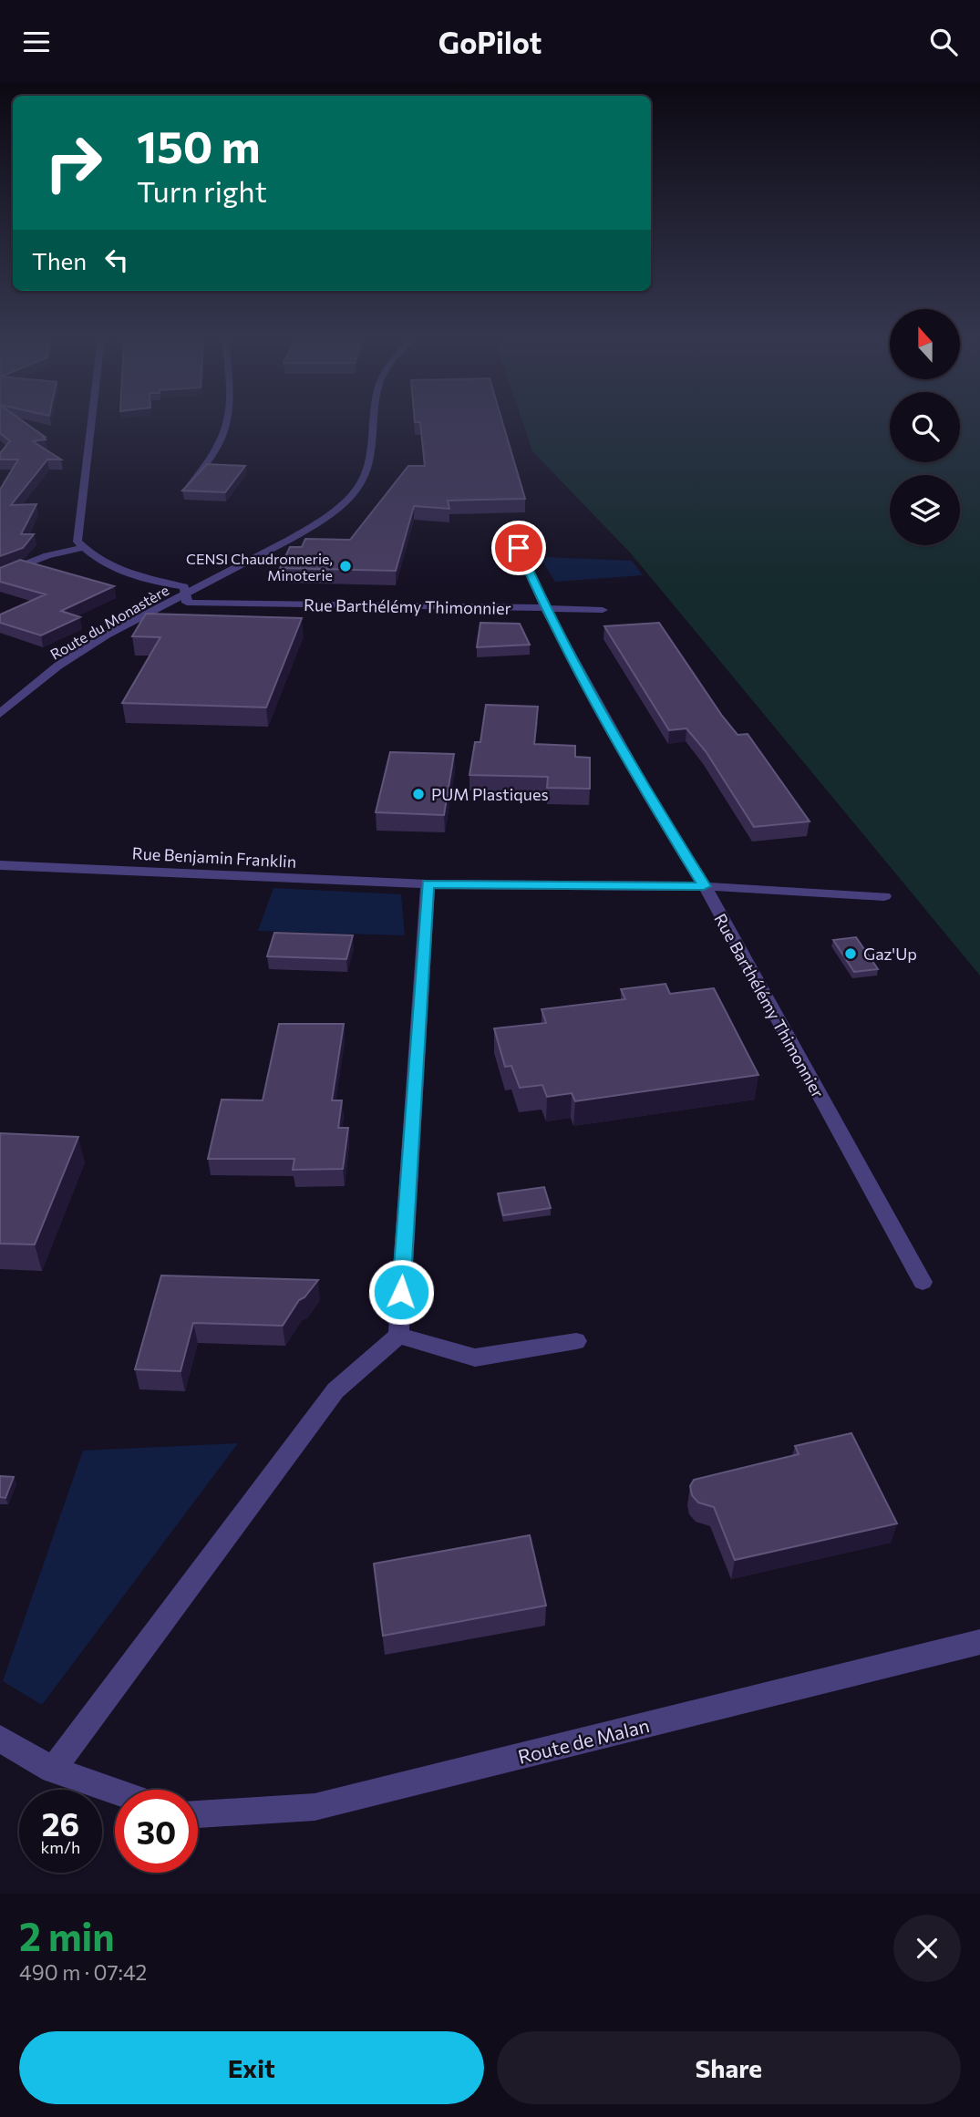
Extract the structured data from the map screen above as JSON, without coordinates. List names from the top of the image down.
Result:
{
  "streets": {
    "street": [
      "Rue Barthélémy Thimonnier",
      "Route du Monastère",
      "Rue Benjamin Franklin",
      "Route de Malan"
    ]
  },
  "crossings": [
    ["Rue Barthélémy Thimonnier", "Route du Monastère"],
    ["Rue Barthélémy Thimonnier", "Rue Benjamin Franklin"]
  ],
  "places": ["CENSI Chaudronnerie, Minoterie", "PUM Plastiques", "Gaz'Up"],
  "north": "top",
  "page": {
    "header": "GoPilot",
    "turn": ["150 m", "Turn right"],
    "then": "Then",
    "speed": "26 km/h",
    "limit": "30",
    "heading": ["2 min", "490 m · 07:42"],
    "buttons": ["Exit", "Share"]
  }
}
